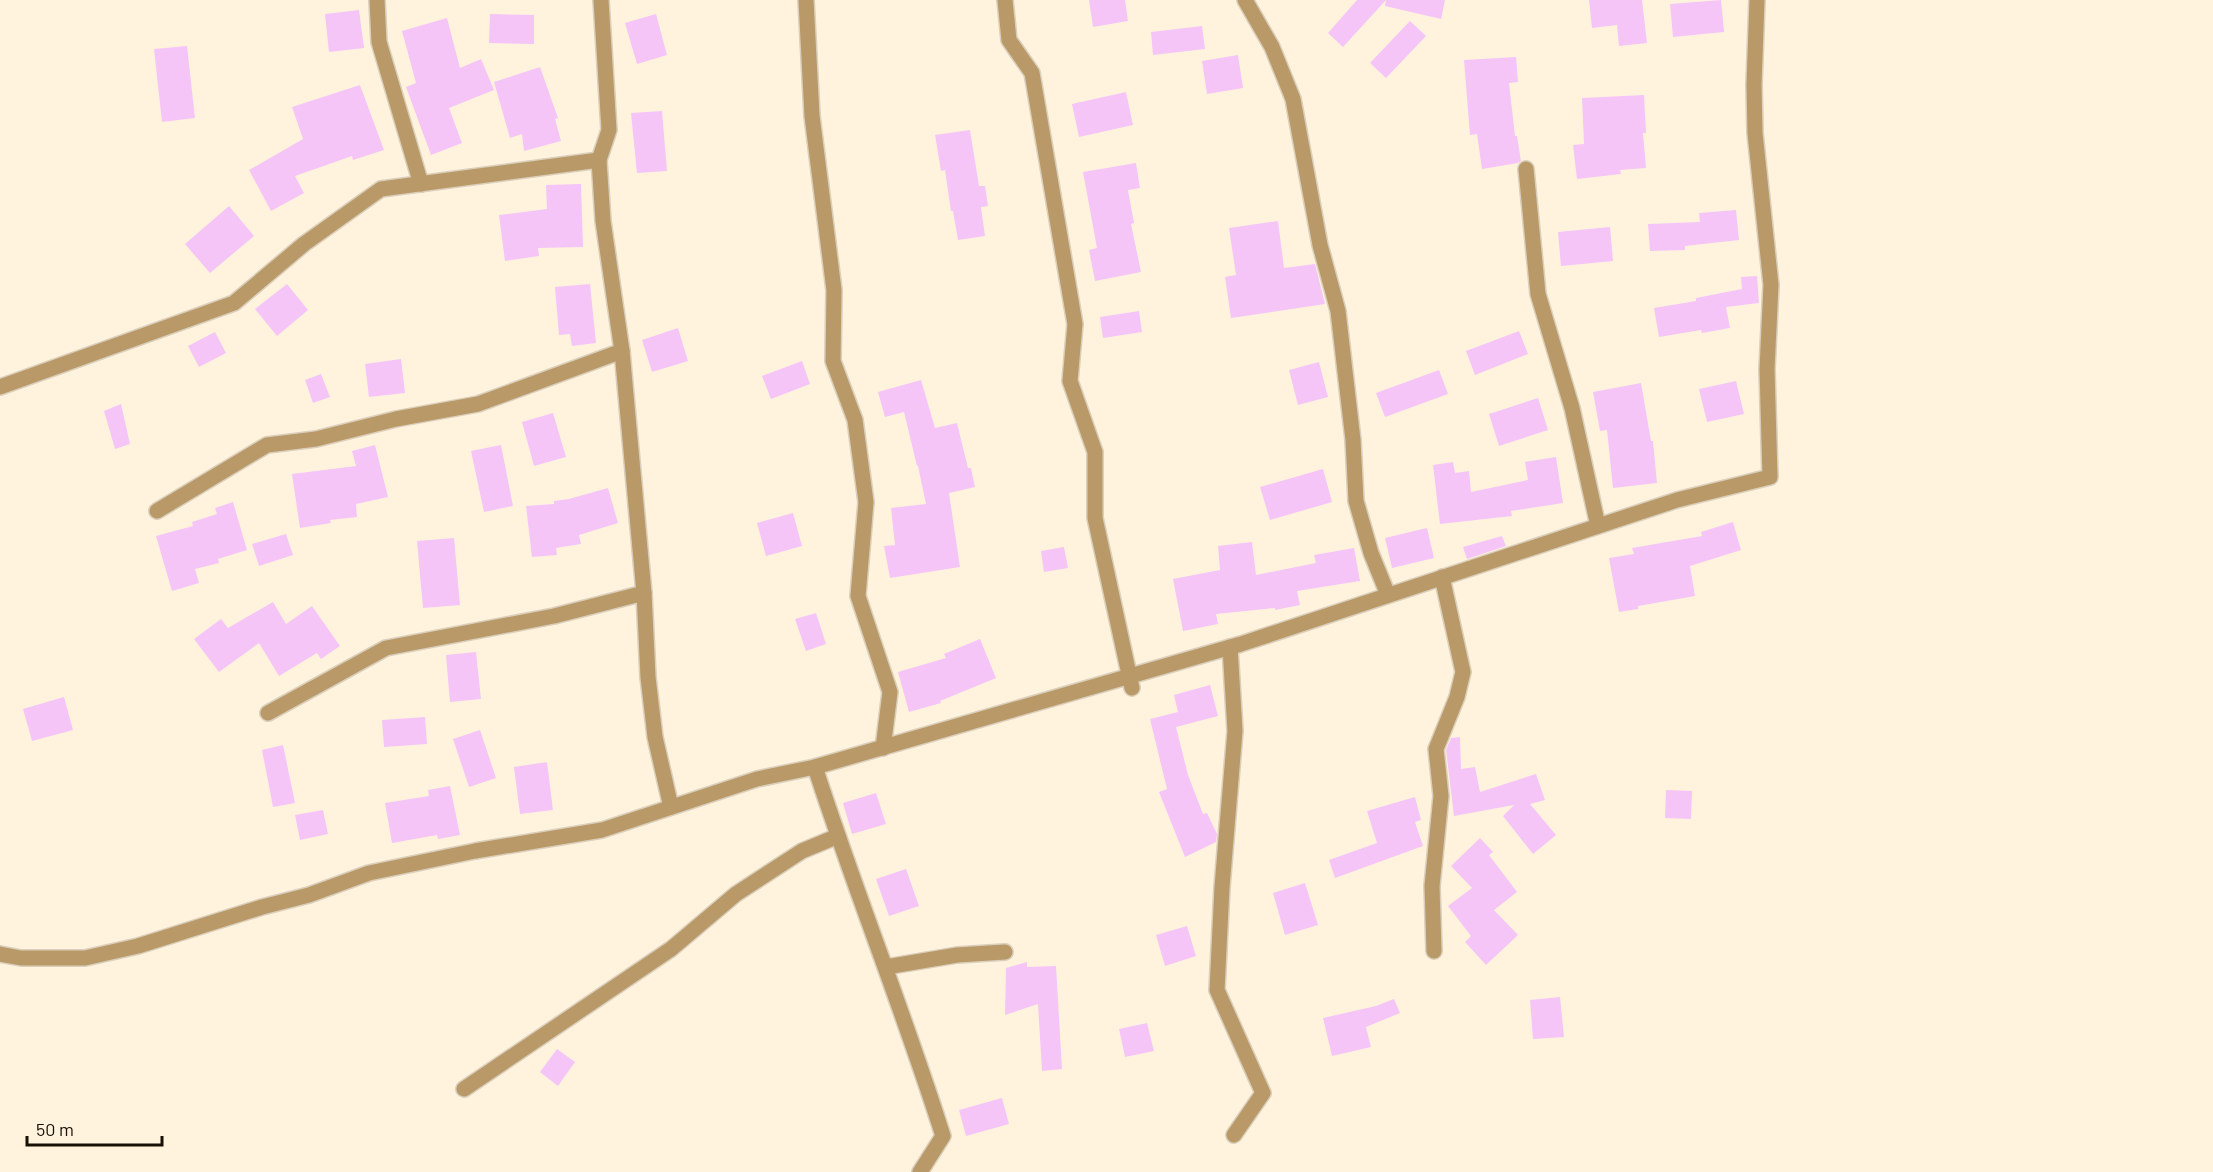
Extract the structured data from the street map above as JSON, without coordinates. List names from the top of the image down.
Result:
{
  "scale_bar": "50 m"
}
